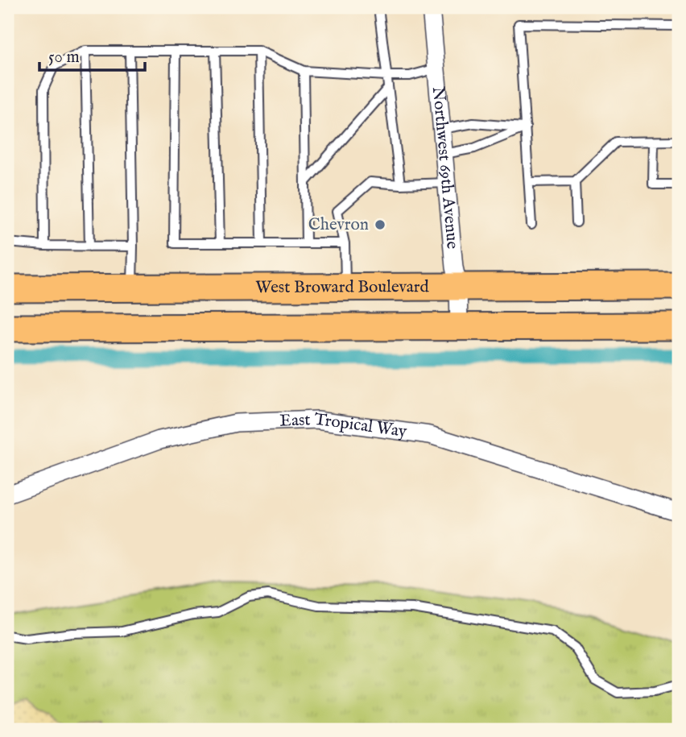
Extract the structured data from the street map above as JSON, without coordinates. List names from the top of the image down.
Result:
{
  "streets": {
    "main road": ["West Broward Boulevard"],
    "street": ["Northwest 69th Avenue", "East Tropical Way"]
  },
  "crossings": [
    ["Northwest 69th Avenue", "West Broward Boulevard"]
  ],
  "places": ["Chevron"],
  "scale_bar": "50 m"
}
